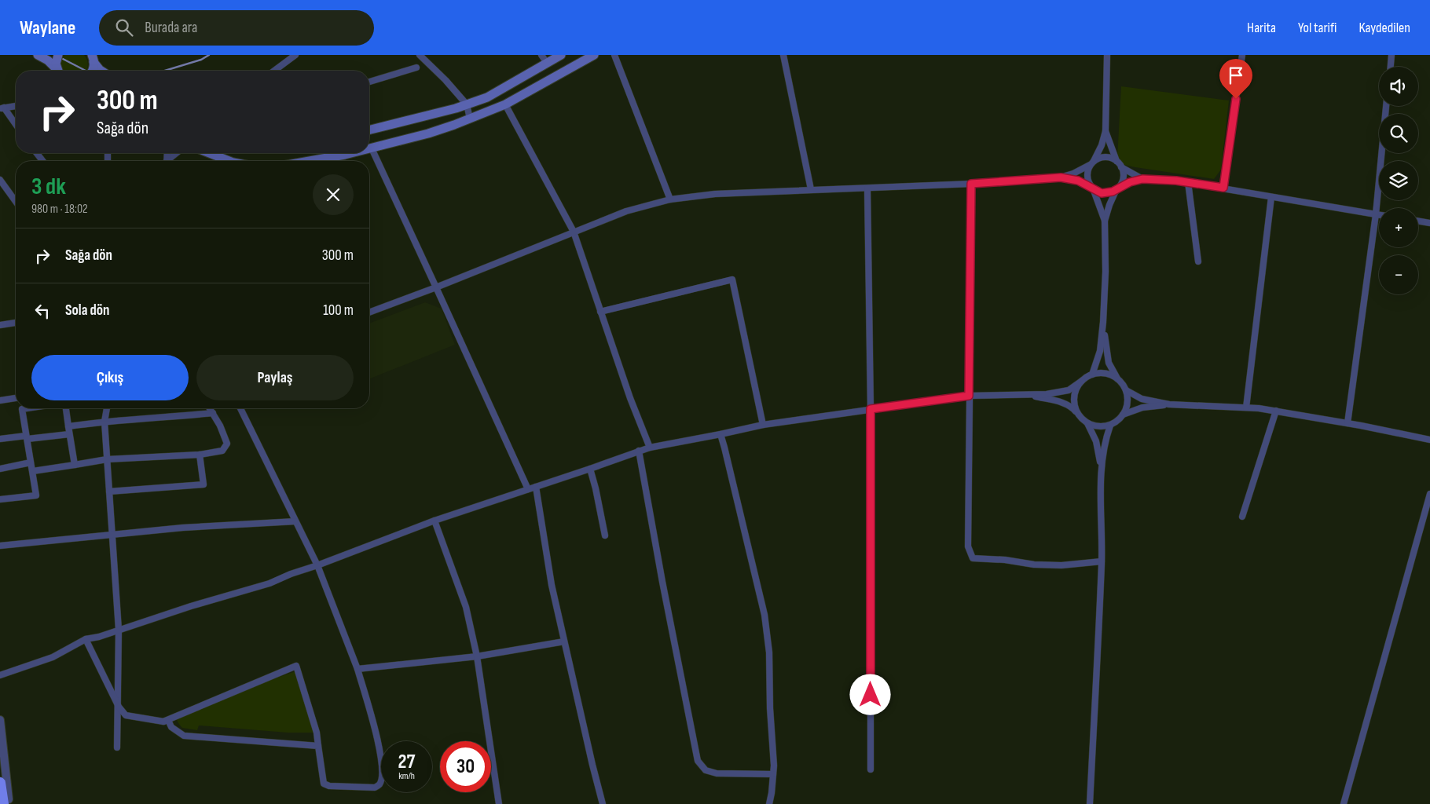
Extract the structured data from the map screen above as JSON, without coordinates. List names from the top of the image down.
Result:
{
  "page": {
    "header": "Waylane",
    "search": "Burada ara",
    "nav": ["Harita", "Yol tarifi", "Kaydedilen"],
    "map_buttons": ["+", "−"],
    "turn": ["300 m", "Sağa dön"],
    "heading": ["3 dk", "980 m · 18:02"],
    "list": [
      {
        "name": "Sağa dön",
        "value": "300 m"
      },
      {
        "name": "Sola dön",
        "value": "100 m"
      }
    ],
    "buttons": ["Çıkış", "Paylaş"],
    "speed": "27 km/h",
    "limit": "30"
  }
}
